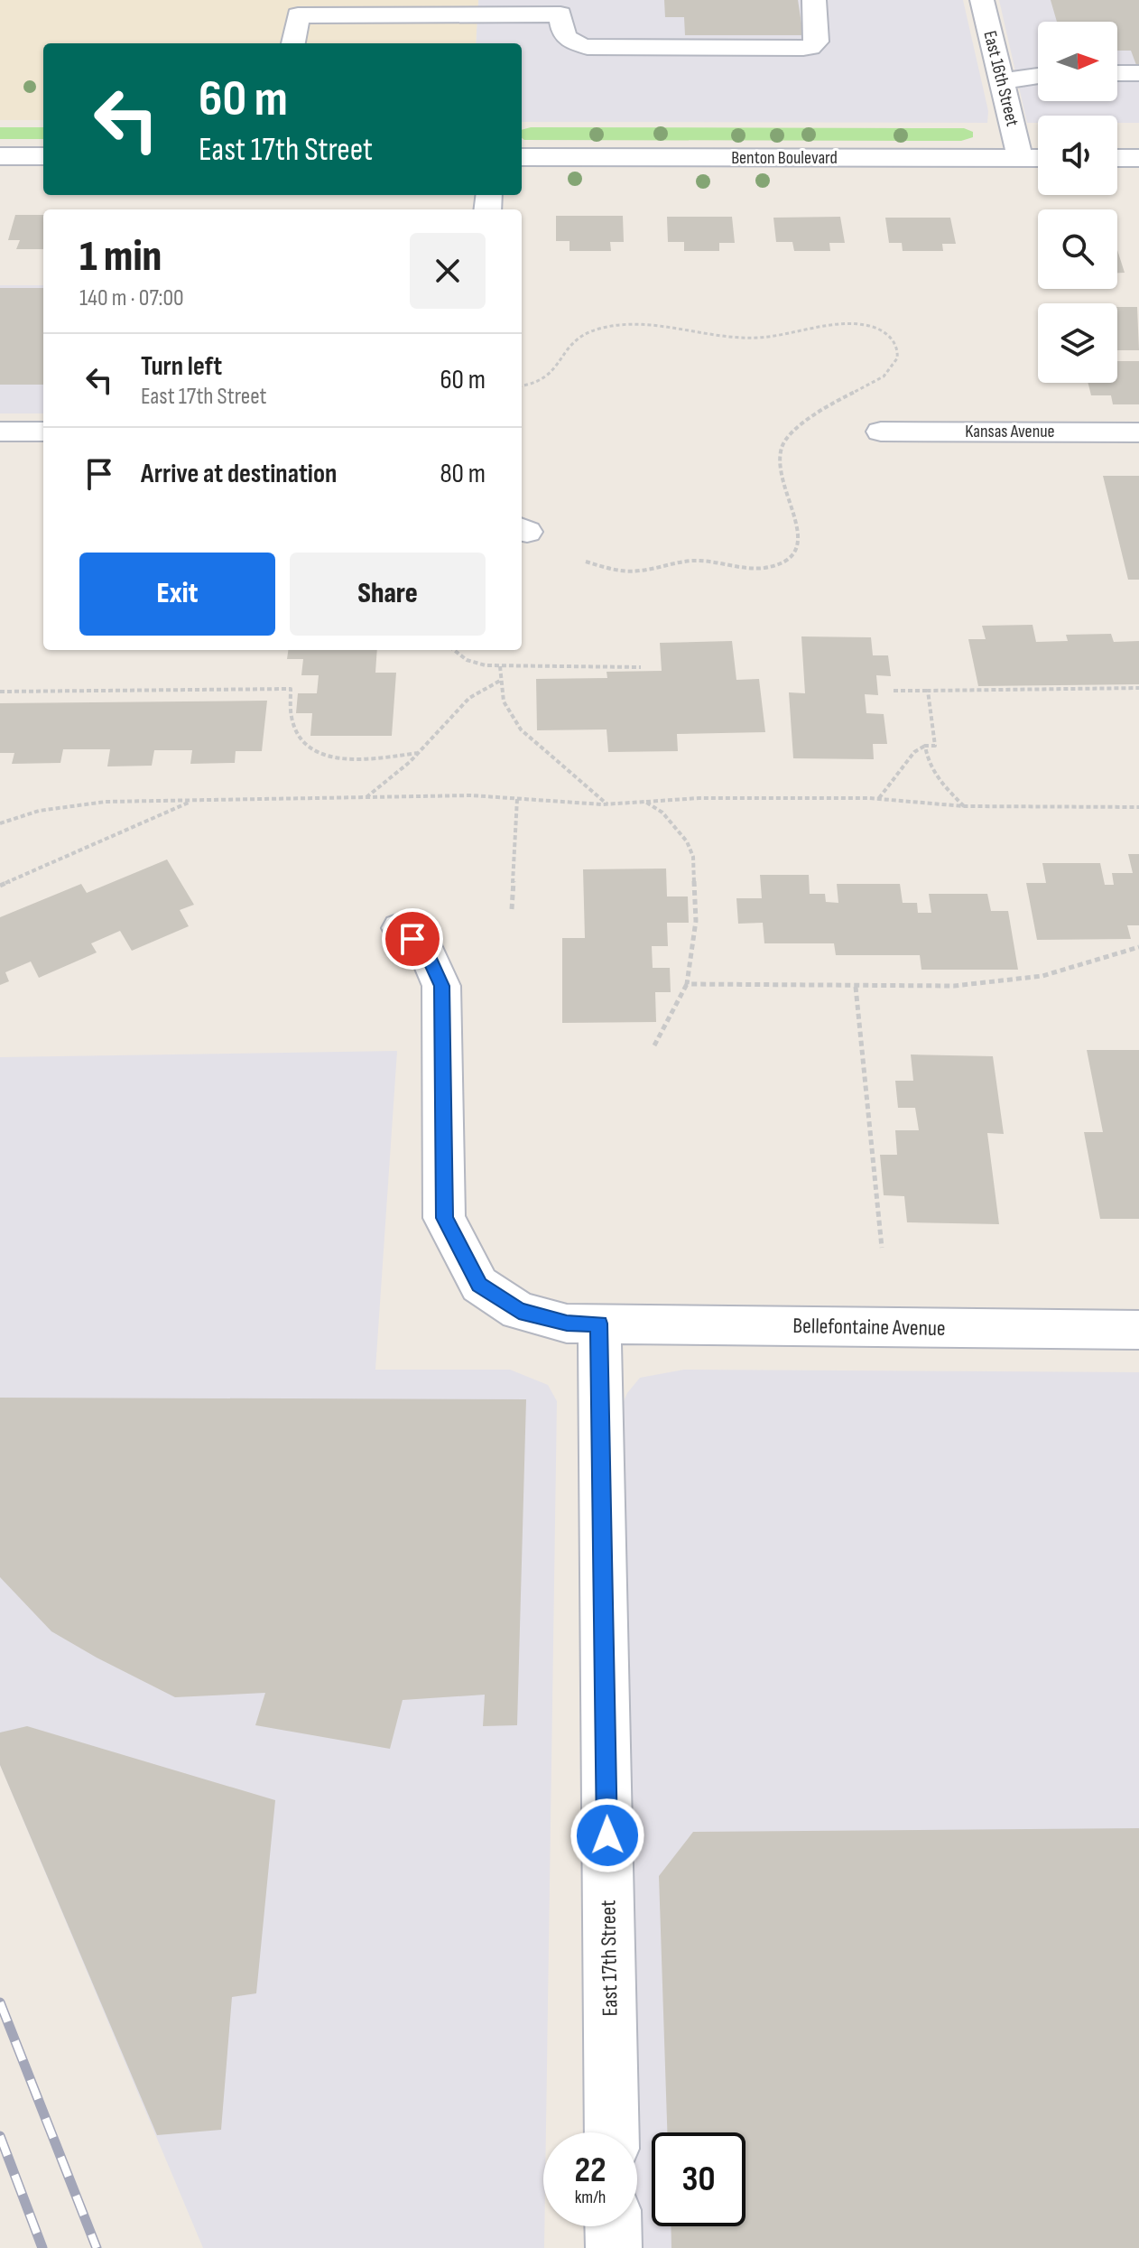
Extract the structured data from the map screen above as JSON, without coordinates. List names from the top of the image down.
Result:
{
  "streets": {
    "street": [
      "East 16th Street",
      "Benton Boulevard",
      "Kansas Avenue",
      "Bellefontaine Avenue",
      "East 17th Street"
    ]
  },
  "crossings": [
    ["East 16th Street", "Benton Boulevard"],
    ["Bellefontaine Avenue", "East 17th Street"]
  ],
  "north": "right",
  "page": {
    "turn": ["60 m", "East 17th Street"],
    "heading": ["1 min", "140 m · 07:00"],
    "list": [
      {
        "name": "Turn left",
        "note": "East 17th Street",
        "value": "60 m"
      },
      {
        "name": "Arrive at destination",
        "value": "80 m"
      }
    ],
    "buttons": ["Exit", "Share"],
    "speed": "22 km/h",
    "limit": "30"
  }
}
